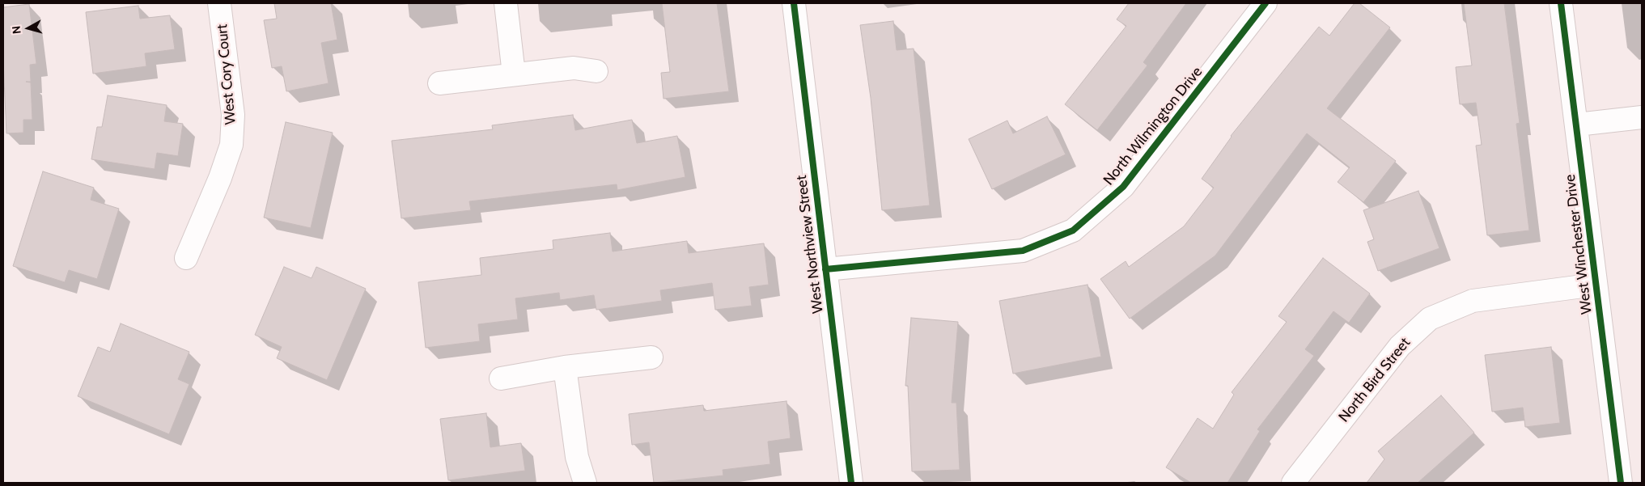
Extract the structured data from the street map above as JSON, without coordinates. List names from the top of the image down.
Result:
{
  "streets": {
    "street": [
      "West Cory Court",
      "North Wilmington Drive",
      "West Northview Street",
      "West Winchester Drive",
      "North Bird Street"
    ]
  },
  "crossings": [
    ["North Wilmington Drive", "West Northview Street"],
    ["West Winchester Drive", "North Bird Street"]
  ],
  "north": "left"
}
